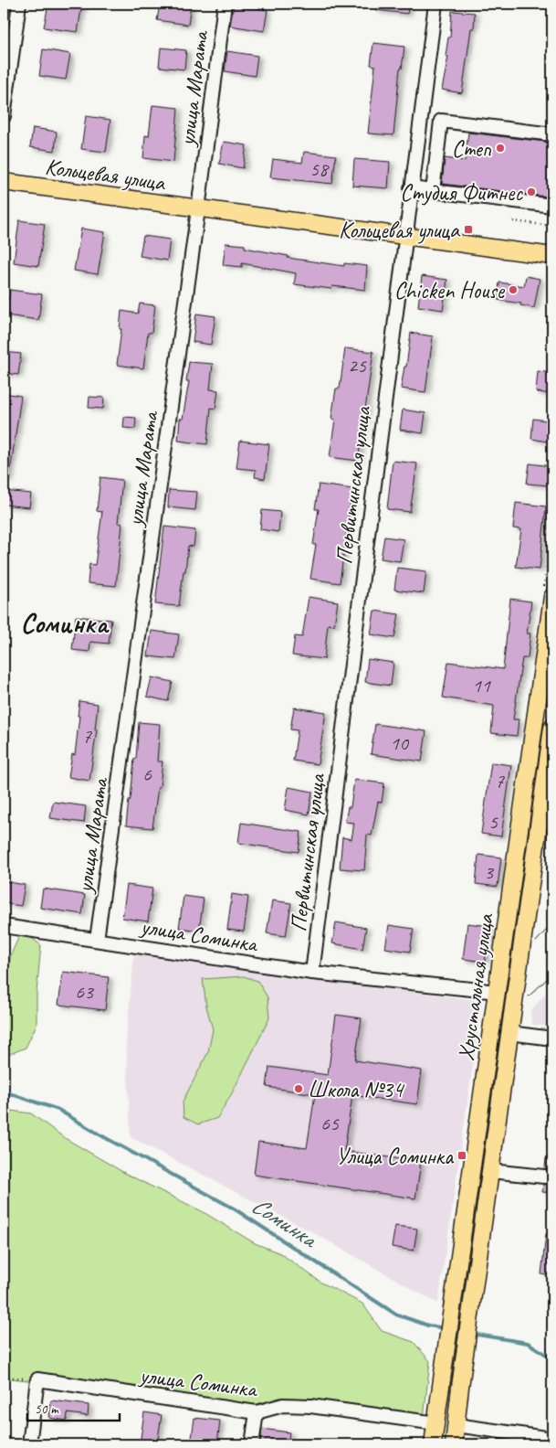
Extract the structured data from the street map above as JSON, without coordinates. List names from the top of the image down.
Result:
{
  "streets": {
    "main road": ["Кольцевая улица", "Хрустальная улица"],
    "street": ["улица Марата", "Первитинская улица", "улица Соминка"]
  },
  "crossings": [
    ["улица Марата", "Кольцевая улица"],
    ["улица Марата", "улица Соминка"],
    ["Кольцевая улица", "Первитинская улица"],
    ["Первитинская улица", "улица Соминка"],
    ["улица Соминка", "Хрустальная улица"]
  ],
  "districts": ["Соминка"],
  "water": ["Соминка"],
  "places": {
    "other": [
      "Степ",
      "Студия Фитнес",
      "Chicken House",
      "Школа №34"
    ],
    "transit": ["Кольцевая улица", "Улица Соминка"]
  },
  "house_numbers": [
    "58",
    "25",
    "11",
    "7",
    "10",
    "6",
    "7",
    "5",
    "3",
    "63",
    "65"
  ],
  "scale_bar": "50 m"
}
